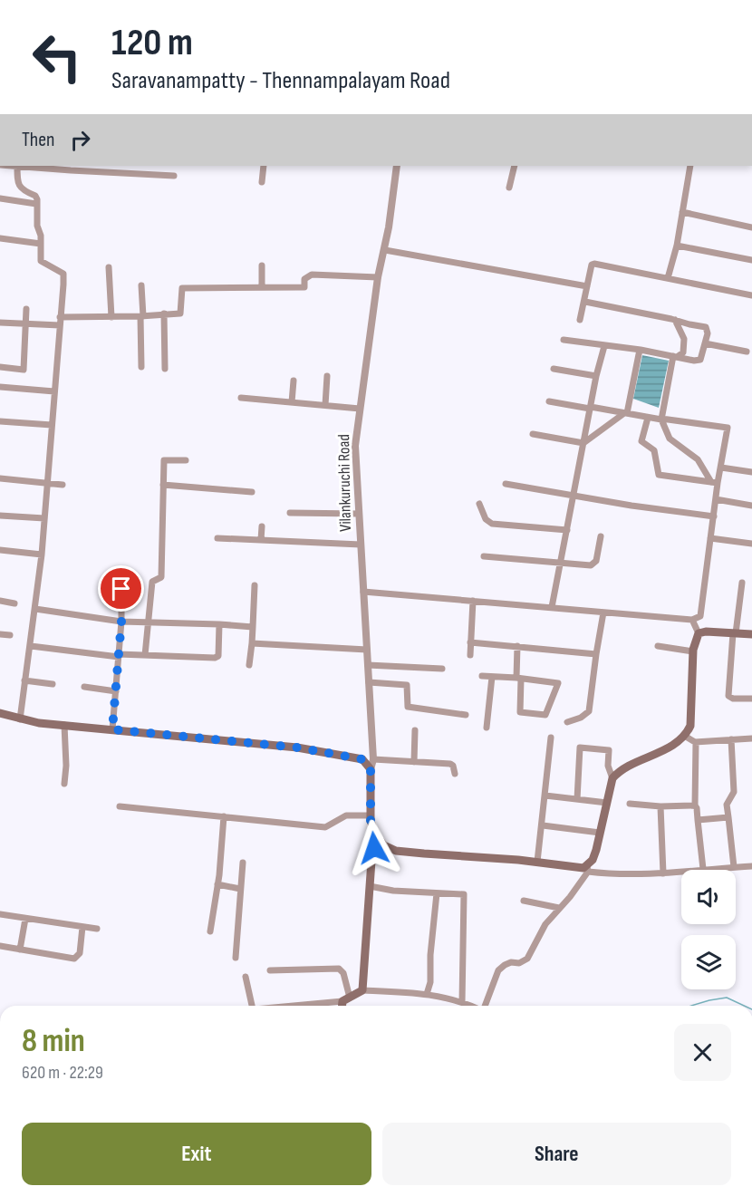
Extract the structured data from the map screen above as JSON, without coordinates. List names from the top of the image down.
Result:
{
  "streets": {
    "street": ["Vilankuruchi Road"]
  },
  "page": {
    "turn": ["120 m", "Saravanampatty - Thennampalayam Road"],
    "then": "Then",
    "heading": ["8 min", "620 m · 22:29"],
    "buttons": ["Exit", "Share"]
  }
}
